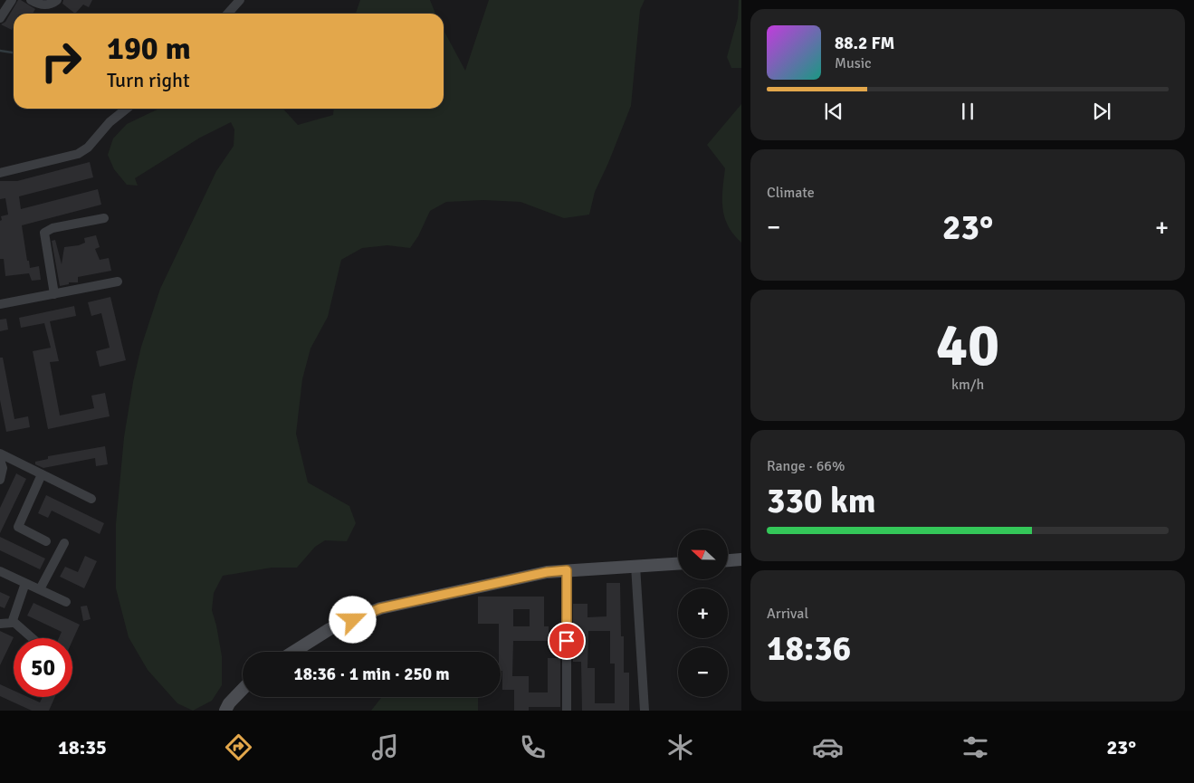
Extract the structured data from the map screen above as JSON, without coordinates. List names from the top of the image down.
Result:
{
  "north": "left",
  "page": {
    "turn": ["190 m", "Turn right"],
    "song": ["88.2 FM", "Music"],
    "tile": [
      "Climate",
      ["40", "km/h"],
      ["Range · 66%", "330 km"],
      ["Arrival", "18:36"]
    ],
    "heat": ["−", "23°", "+"],
    "map_buttons": ["+", "−"],
    "limit": "50",
    "trip": "18:36 · 1 min · 250 m",
    "tabs": ["18:35", "23°"]
  }
}
